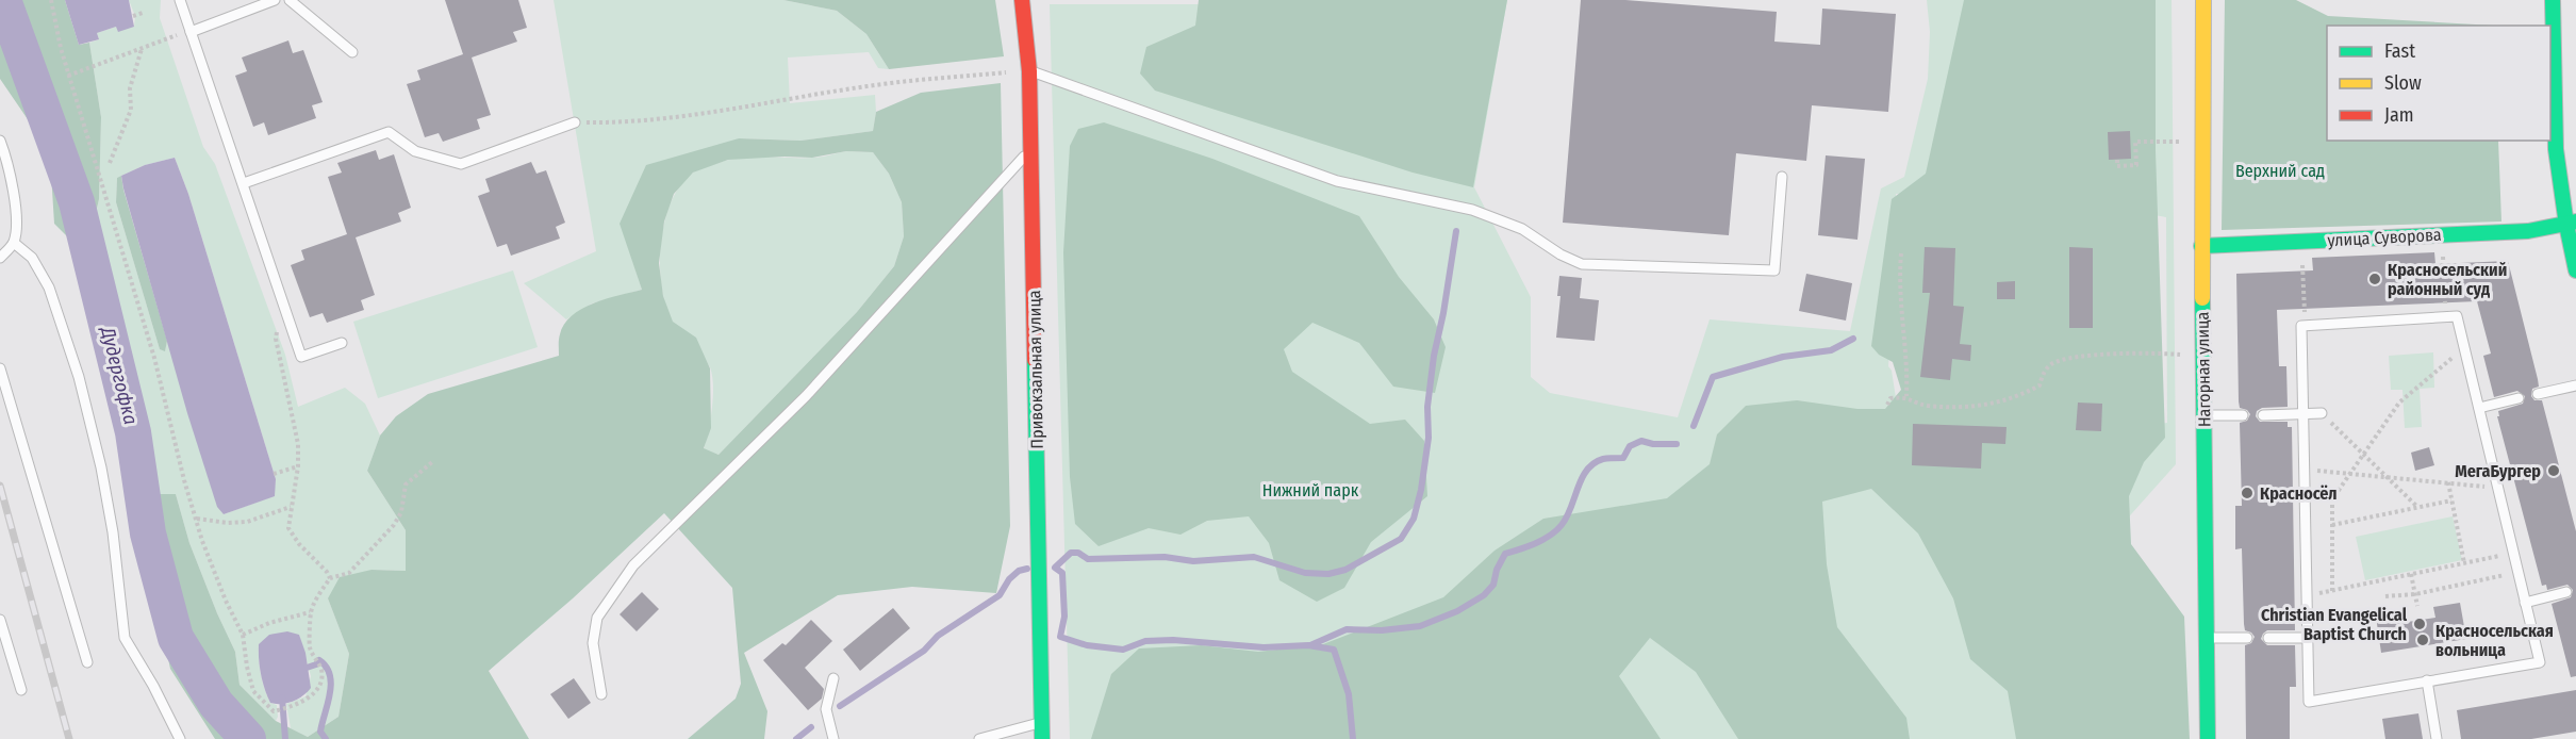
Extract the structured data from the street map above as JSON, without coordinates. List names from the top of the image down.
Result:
{
  "streets": {
    "street": ["улица Суворова", "Привокзальная улица", "Нагорная улица"]
  },
  "crossings": [
    ["улица Суворова", "Нагорная улица"]
  ],
  "water": ["Дудергофка"],
  "parks": ["Верхний сад", "Нижний парк"],
  "places": [
    "Красносельский районный суд",
    "МегаБургер",
    "Красносёл",
    "Christian Evangelical Baptist Church",
    "Красносельская вольница"
  ],
  "legend": ["Fast", "Slow", "Jam"]
}
